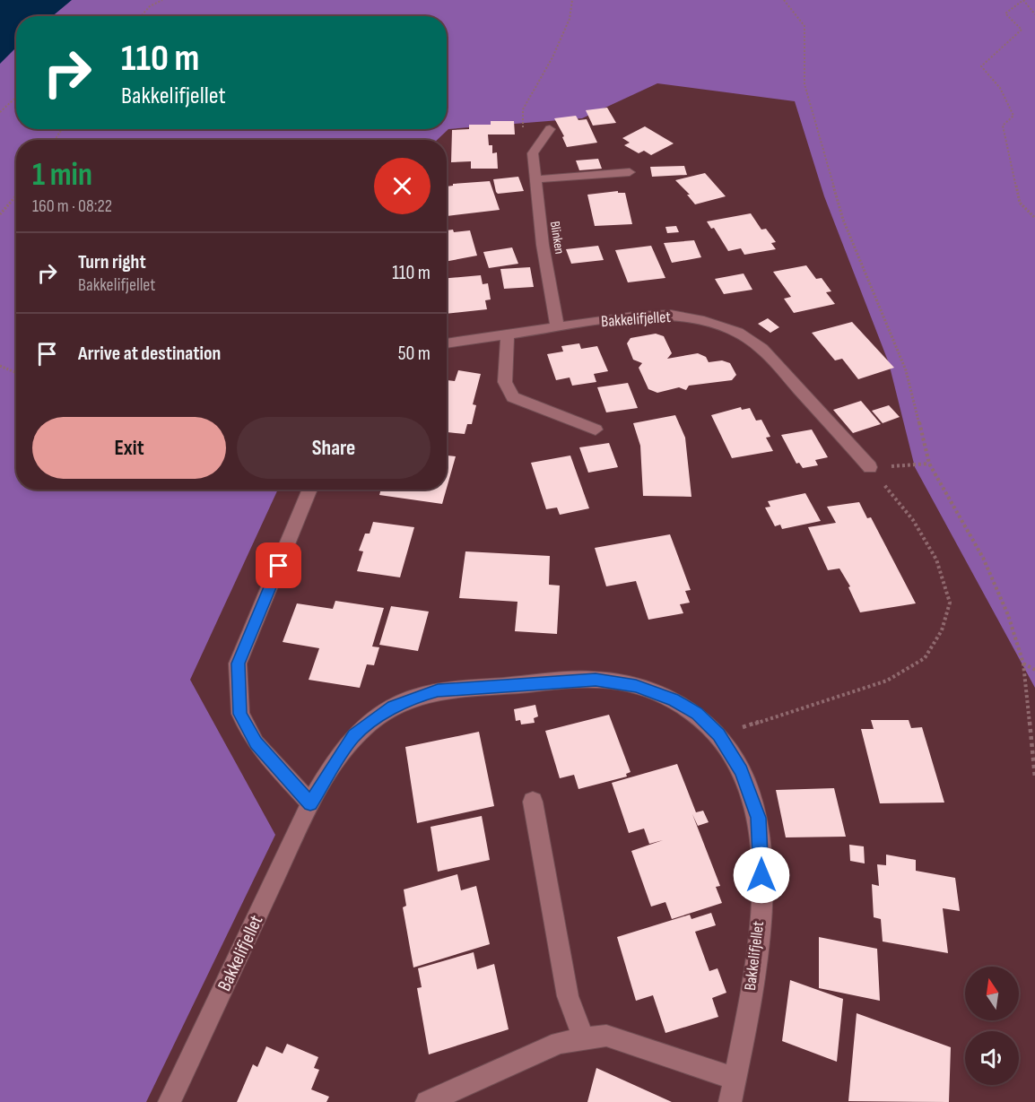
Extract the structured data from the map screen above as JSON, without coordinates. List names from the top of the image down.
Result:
{
  "streets": {
    "street": ["Blinken", "Bakkelifjellet"]
  },
  "crossings": [
    ["Blinken", "Bakkelifjellet"]
  ],
  "north": "top",
  "page": {
    "turn": ["110 m", "Bakkelifjellet"],
    "heading": ["1 min", "160 m · 08:22"],
    "list": [
      {
        "name": "Turn right",
        "note": "Bakkelifjellet",
        "value": "110 m"
      },
      {
        "name": "Arrive at destination",
        "value": "50 m"
      }
    ],
    "buttons": ["Exit", "Share"]
  }
}
